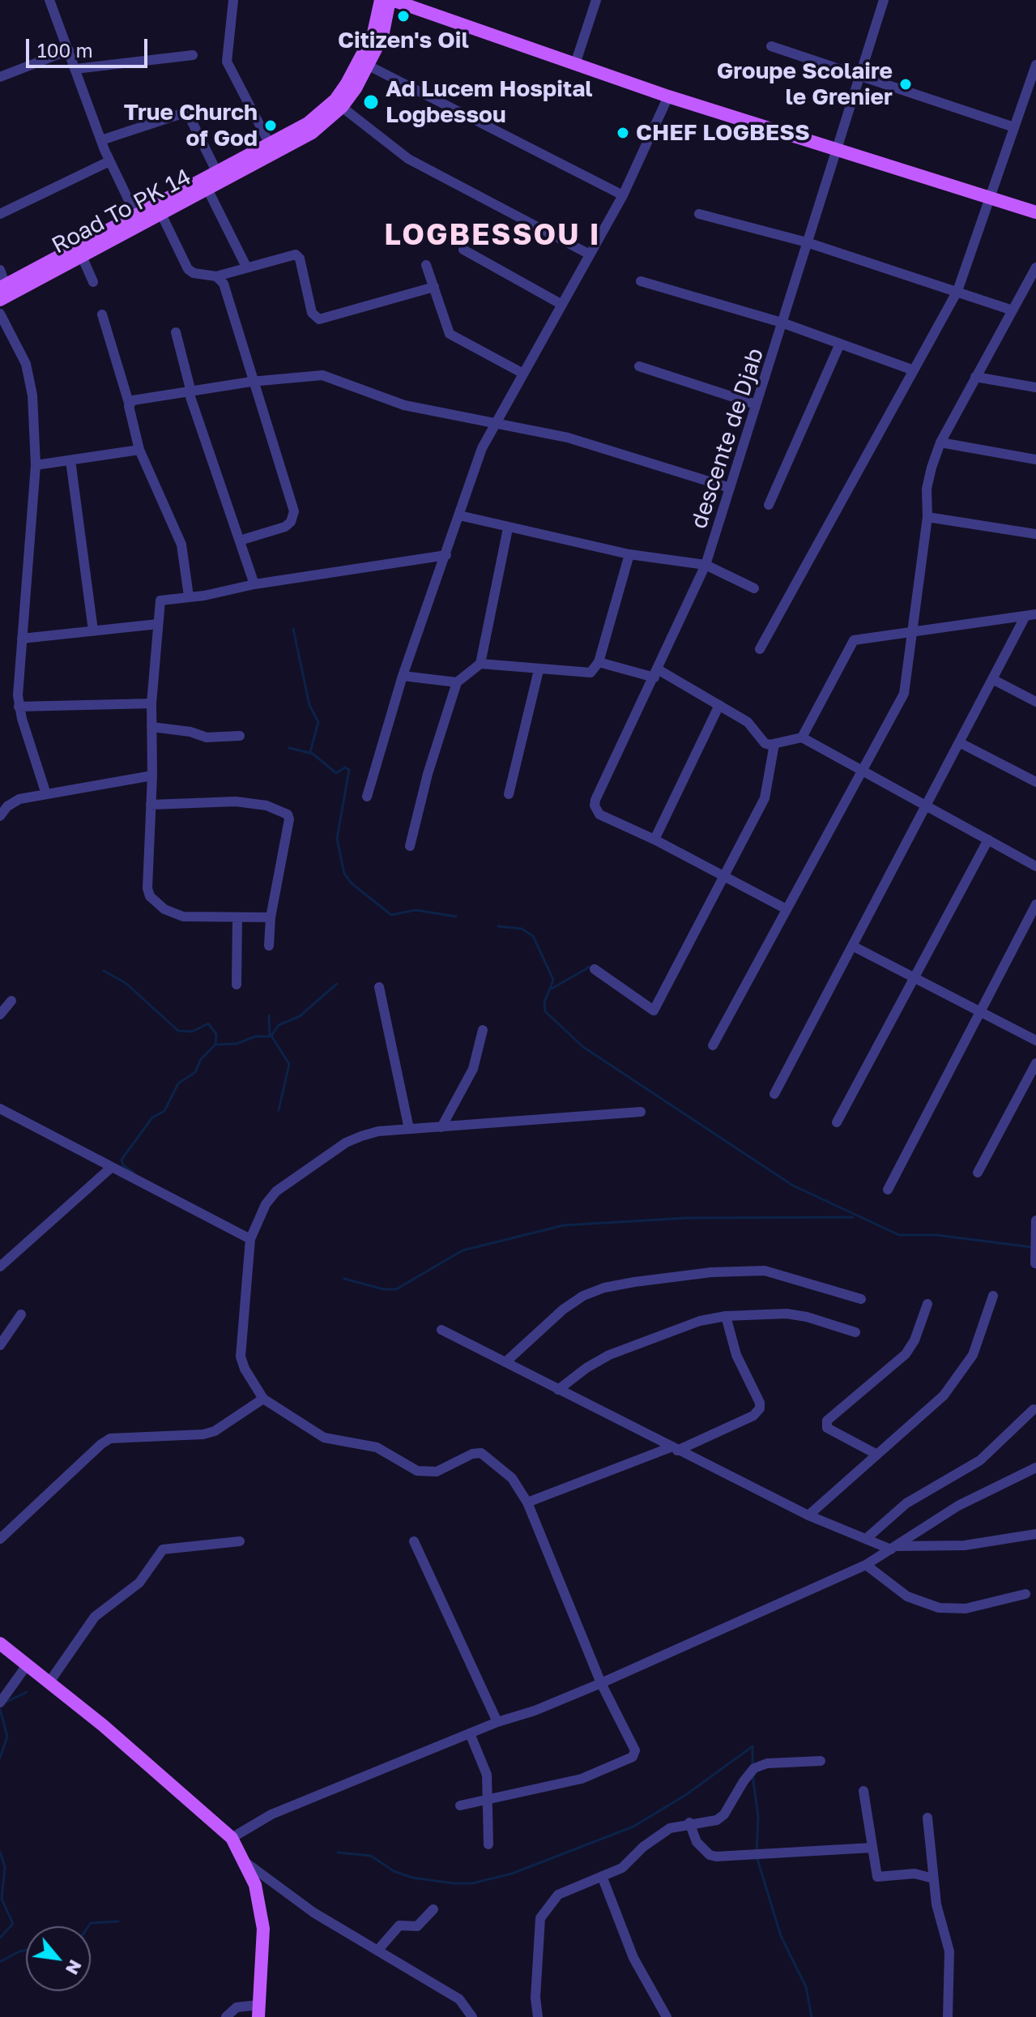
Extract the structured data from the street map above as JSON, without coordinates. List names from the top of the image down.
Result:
{
  "streets": {
    "main road": ["Road To PK 14"],
    "street": ["descente de Djab"]
  },
  "districts": ["LOGBESSOU I"],
  "places": [
    "Citizen's Oil",
    "Groupe Scolaire le Grenier",
    "Ad Lucem Hospital Logbessou",
    "True Church of God",
    "CHEF LOGBESS"
  ],
  "scale_bar": "100 m",
  "north": "bottom right"
}
